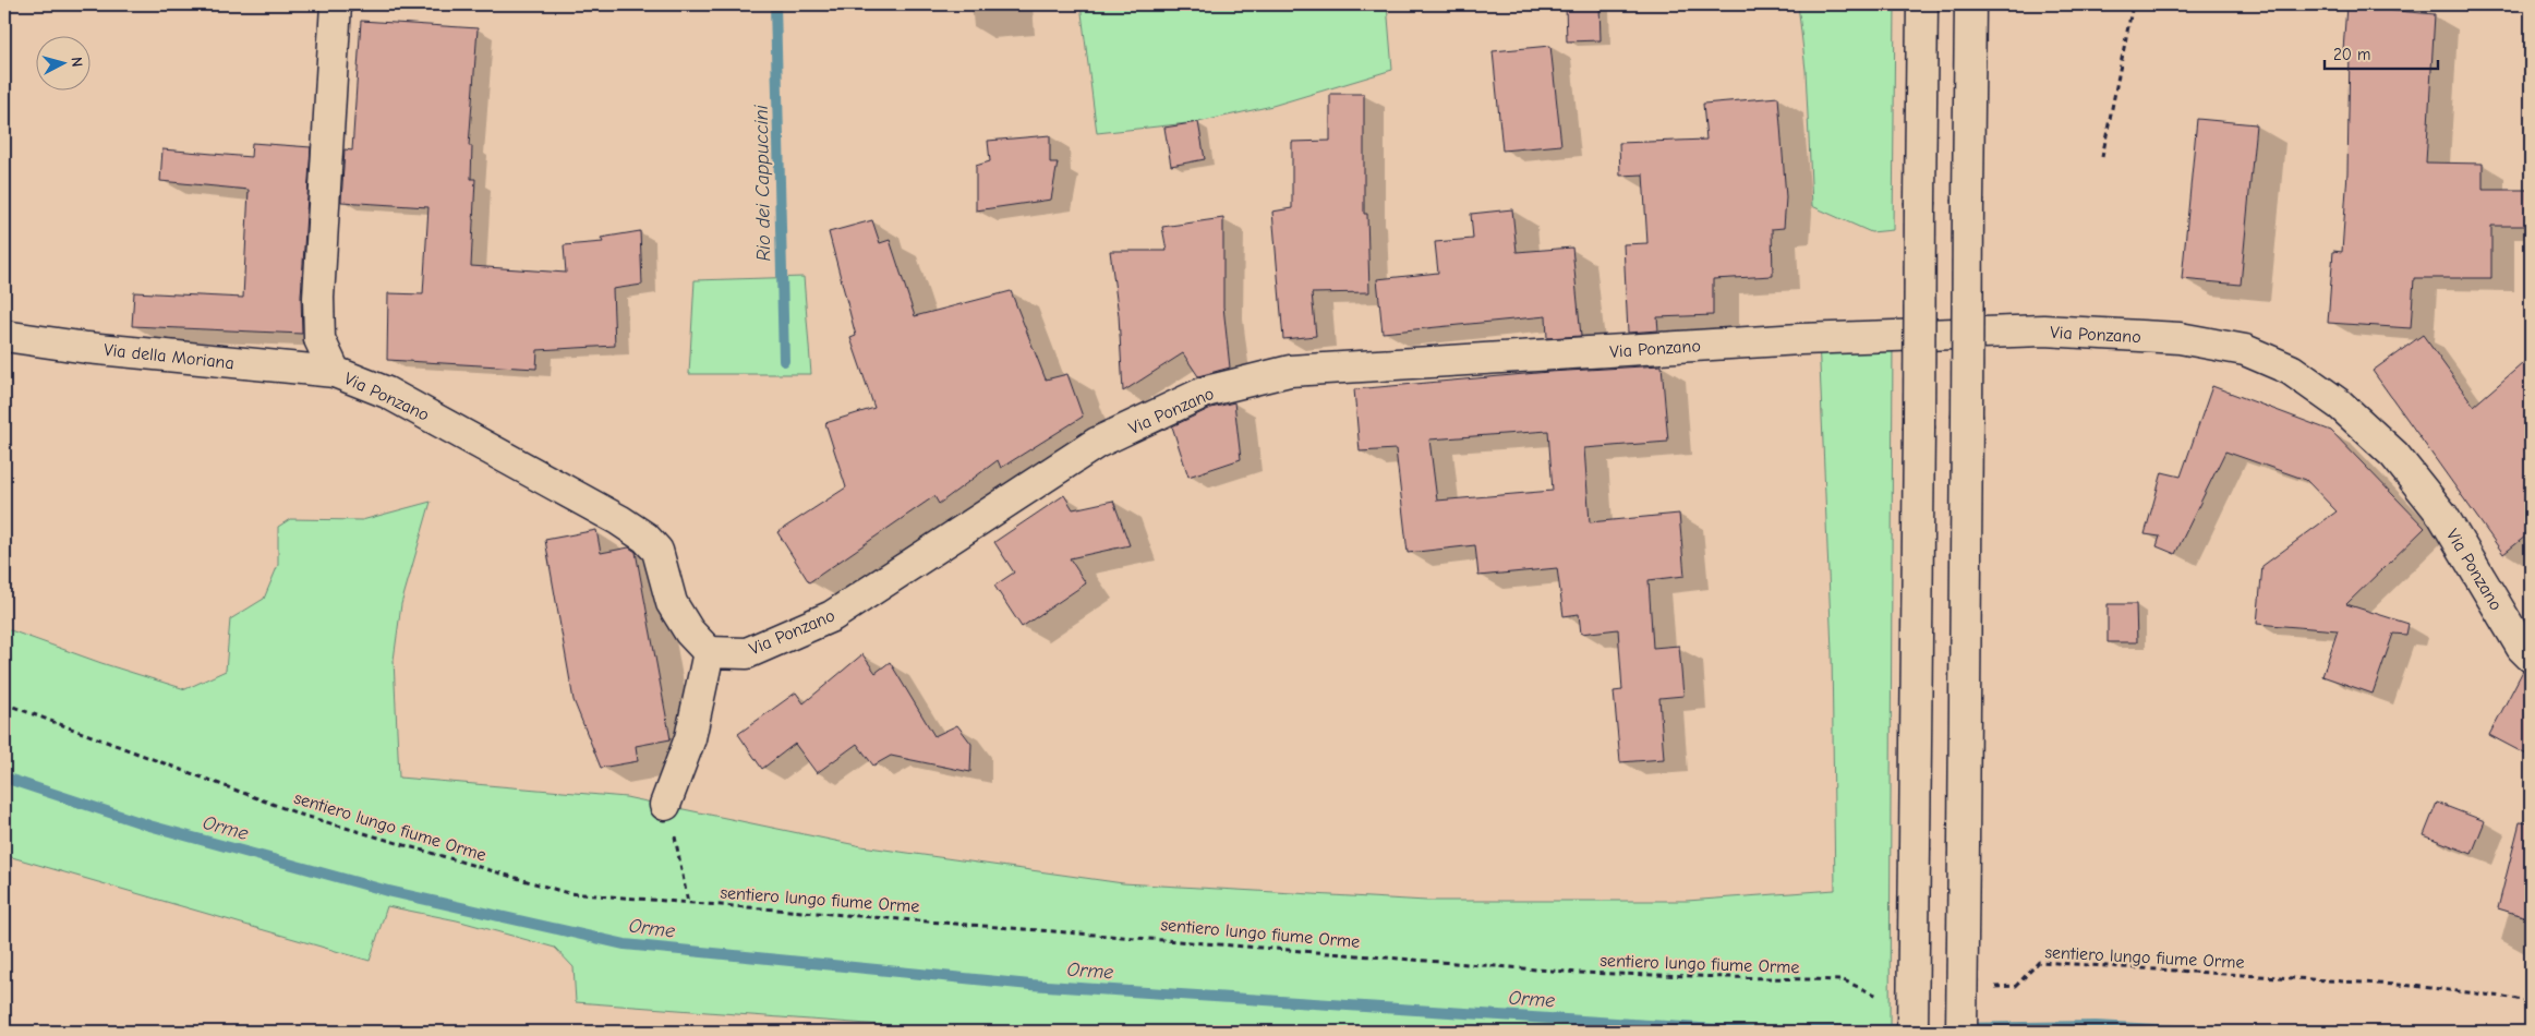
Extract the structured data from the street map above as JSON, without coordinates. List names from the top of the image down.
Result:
{
  "streets": {
    "main road": ["Via Ponzano", "Via della Moriana"],
    "path": ["sentiero lungo fiume Orme"]
  },
  "crossings": [
    ["Via Ponzano", "Via della Moriana"]
  ],
  "water": ["Rio dei Cappuccini", "Orme"],
  "scale_bar": "20 m",
  "north": "right"
}
